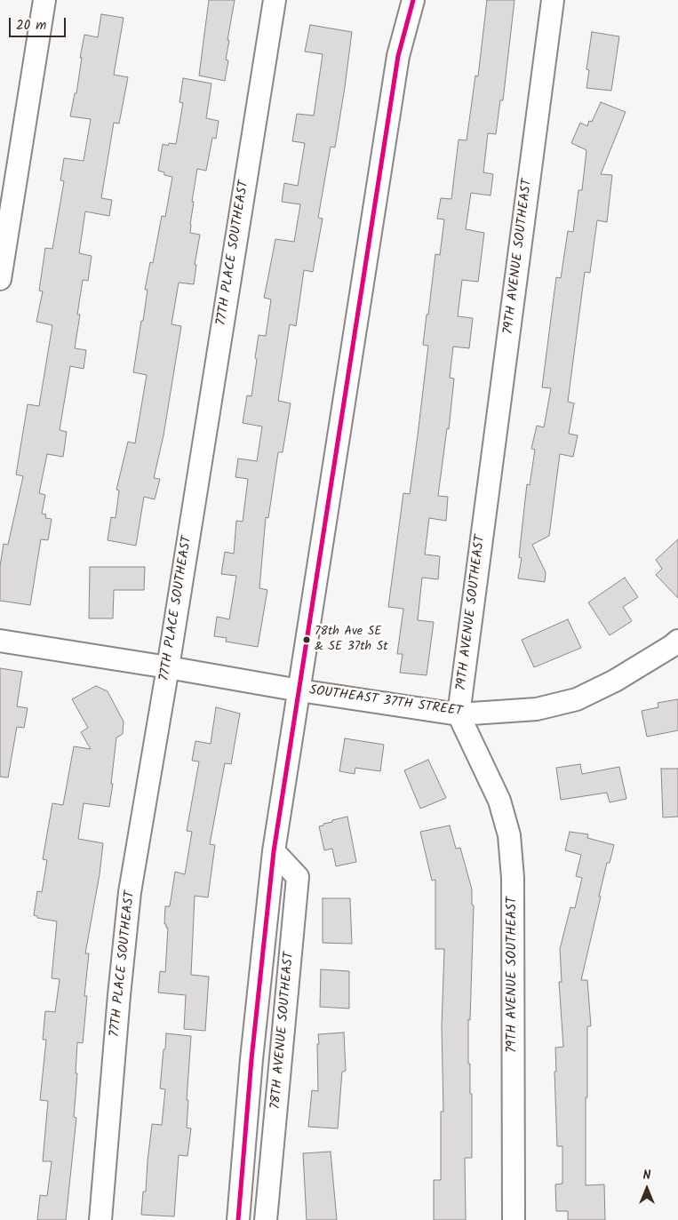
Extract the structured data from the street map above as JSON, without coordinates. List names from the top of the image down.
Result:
{
  "streets": {
    "street": [
      "77TH PLACE SOUTHEAST",
      "79TH AVENUE SOUTHEAST",
      "SOUTHEAST 37TH STREET",
      "78TH AVENUE SOUTHEAST"
    ]
  },
  "crossings": [
    ["77TH PLACE SOUTHEAST", "SOUTHEAST 37TH STREET"],
    ["79TH AVENUE SOUTHEAST", "SOUTHEAST 37TH STREET"],
    ["SOUTHEAST 37TH STREET", "78TH AVENUE SOUTHEAST"]
  ],
  "places": ["78th Ave SE & SE 37th St"],
  "scale_bar": "20 m",
  "north": "top"
}
